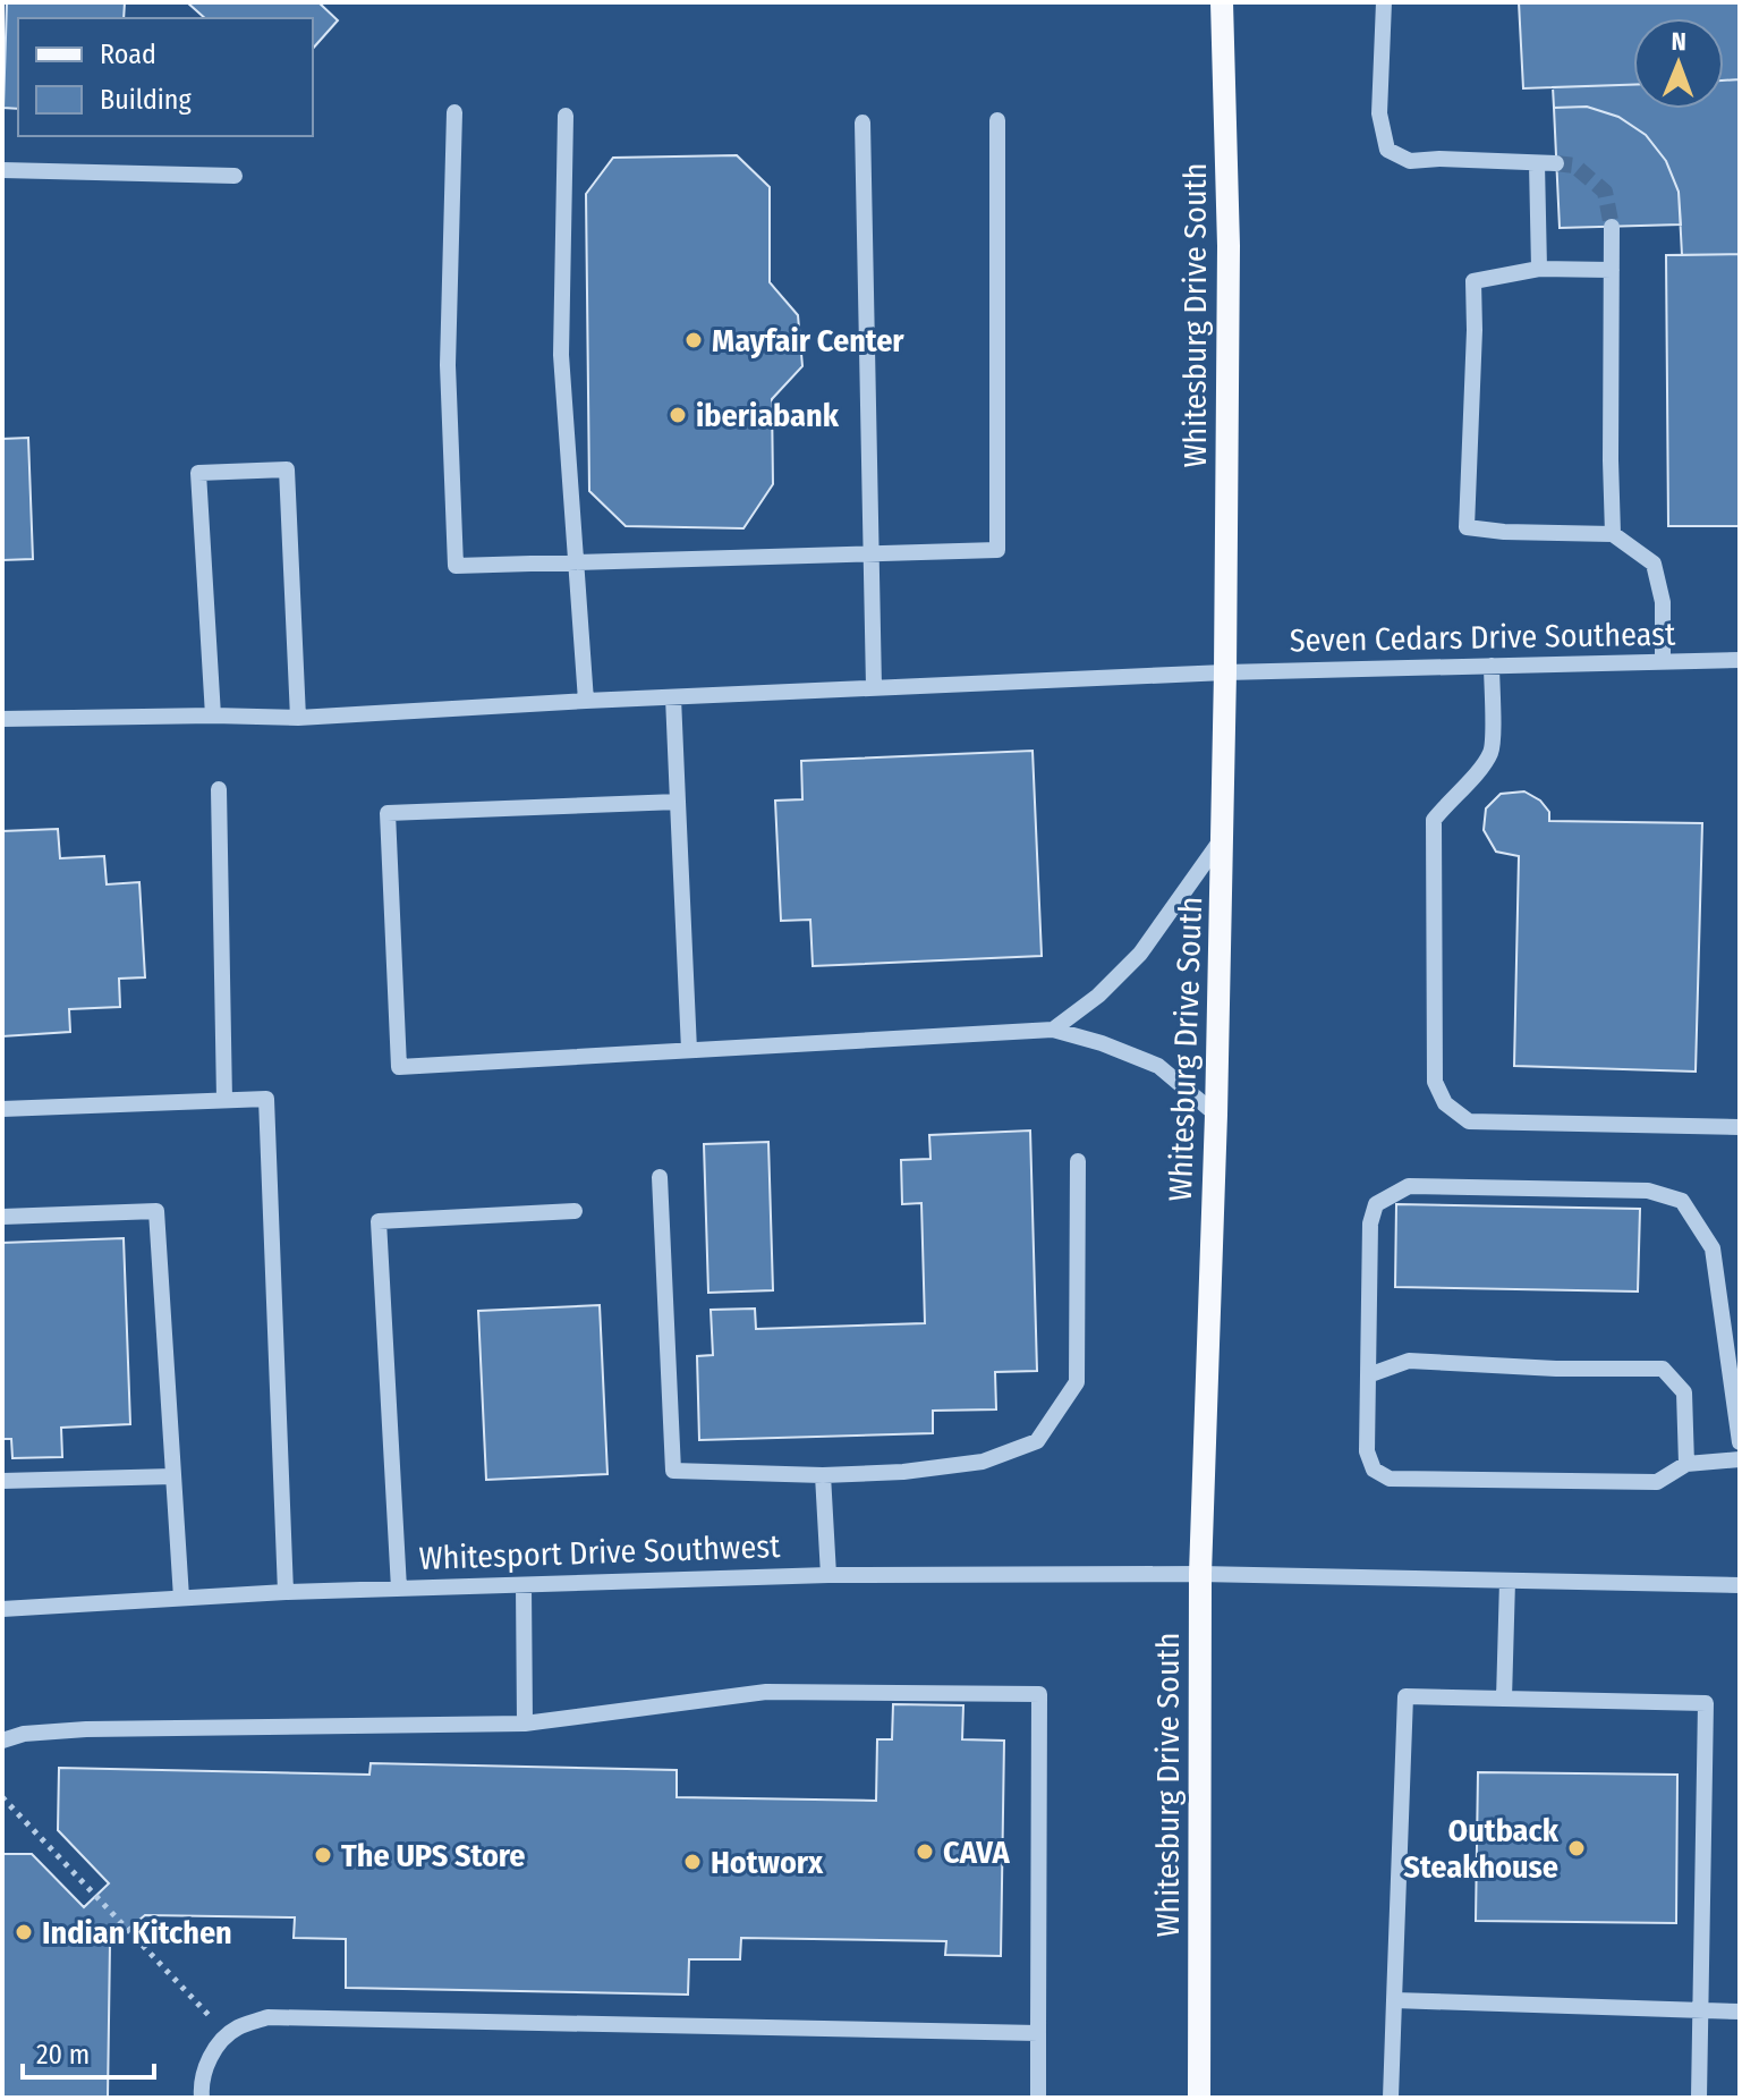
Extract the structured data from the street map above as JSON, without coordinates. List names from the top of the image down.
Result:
{
  "streets": {
    "main road": ["Whitesburg Drive South"],
    "street": ["Seven Cedars Drive Southeast", "Whitesport Drive Southwest"]
  },
  "crossings": [
    ["Whitesburg Drive South", "Seven Cedars Drive Southeast"],
    ["Whitesburg Drive South", "Whitesport Drive Southwest"]
  ],
  "places": [
    "Mayfair Center",
    "iberiabank",
    "Outback Steakhouse",
    "CAVA",
    "The UPS Store",
    "Hotworx",
    "Indian Kitchen"
  ],
  "legend": ["Road", "Building"],
  "scale_bar": "20 m",
  "north": "top"
}
